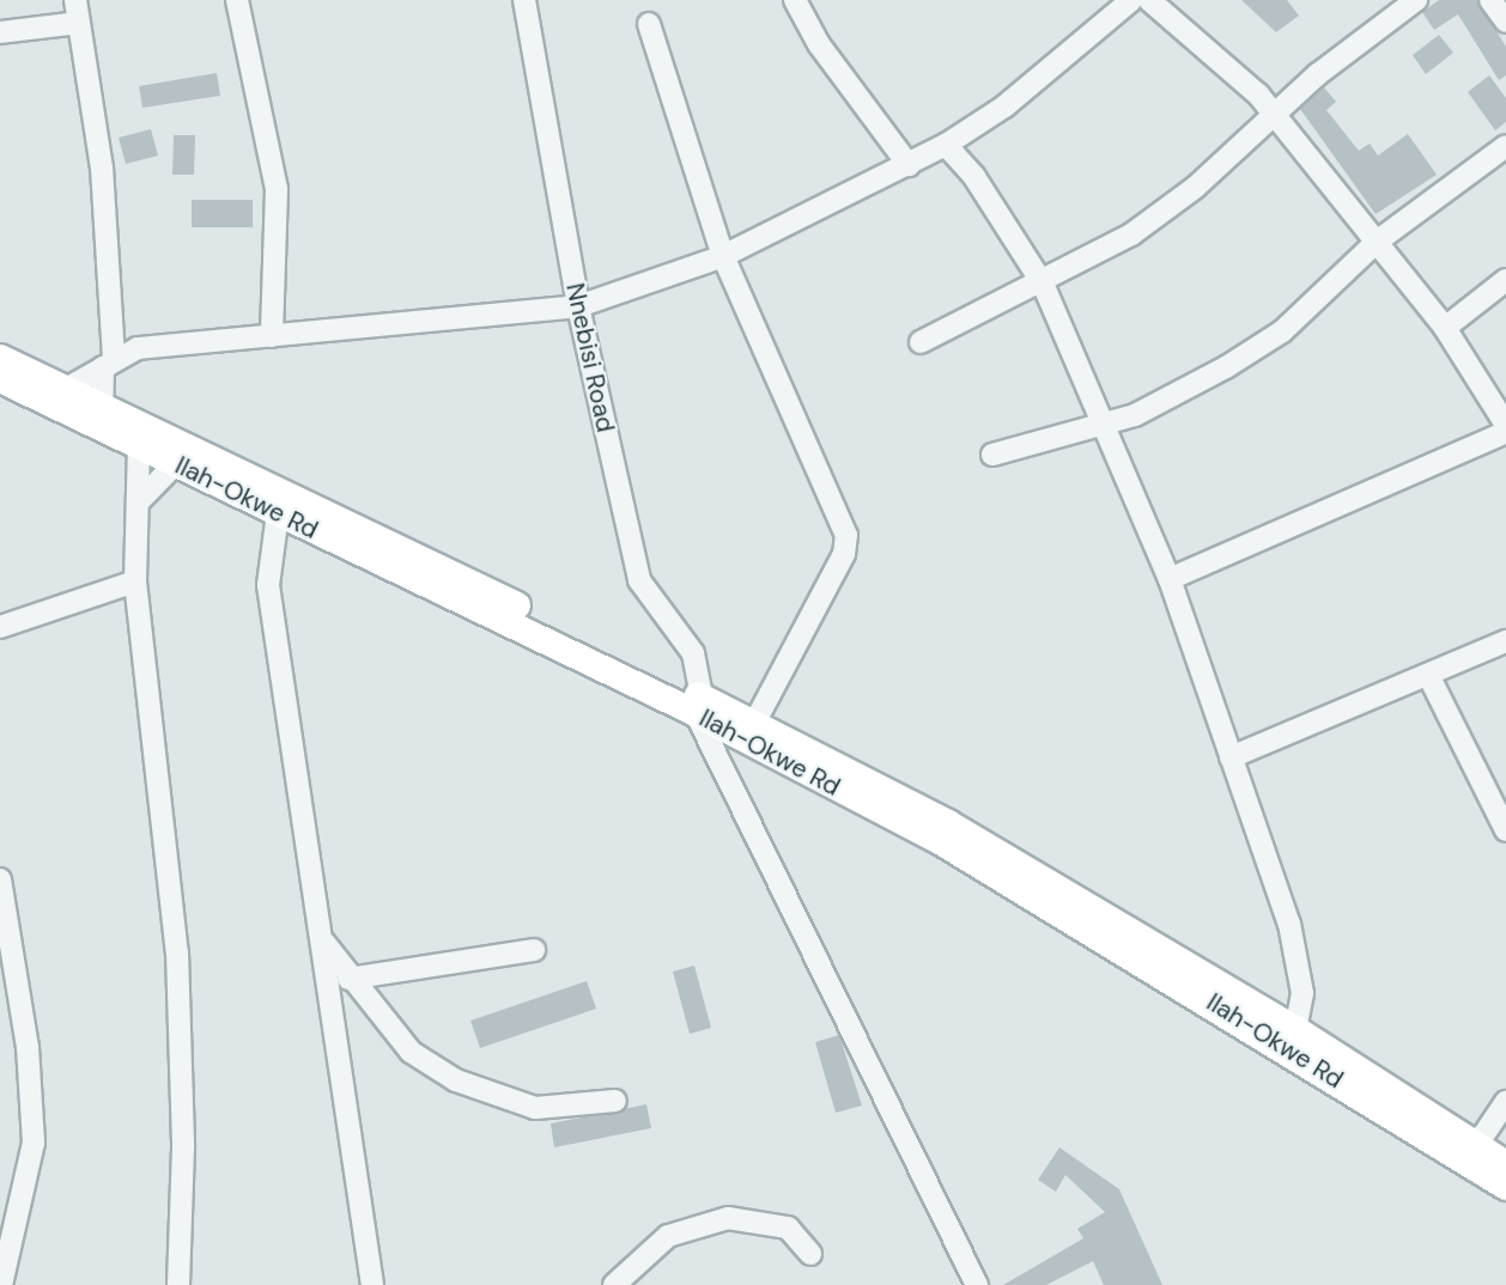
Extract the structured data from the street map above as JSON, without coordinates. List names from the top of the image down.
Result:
{
  "streets": {
    "main road": ["Ilah-Okwe Rd"],
    "street": ["Nnebisi Road"]
  },
  "crossings": [
    ["Nnebisi Road", "Ilah-Okwe Rd"]
  ]
}
